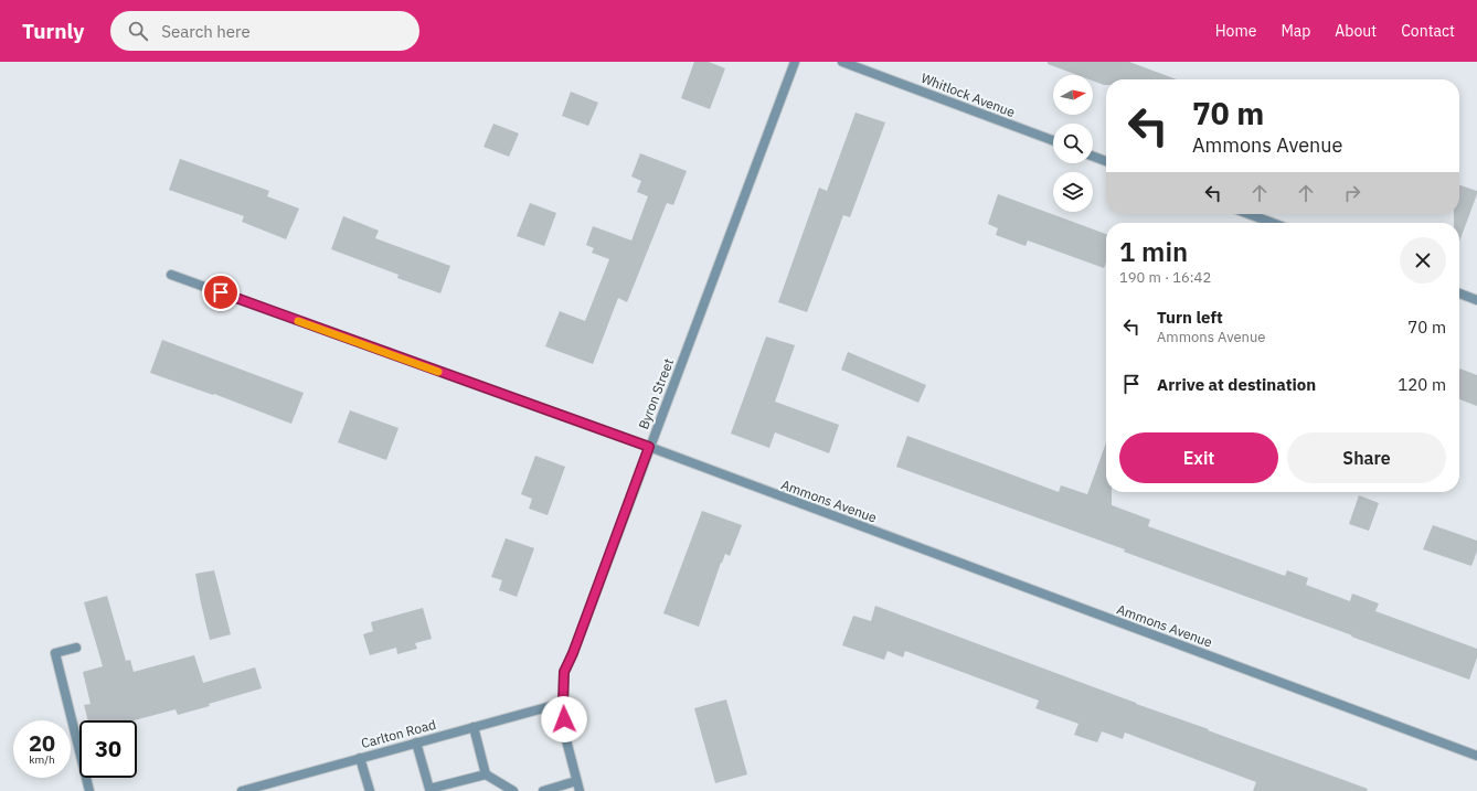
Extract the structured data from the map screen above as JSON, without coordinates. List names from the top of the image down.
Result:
{
  "streets": {
    "street": [
      "Whitlock Avenue",
      "Byron Street",
      "Ammons Avenue",
      "Carlton Road"
    ]
  },
  "crossings": [
    ["Byron Street", "Ammons Avenue"],
    ["Byron Street", "Carlton Road"]
  ],
  "north": "right",
  "page": {
    "header": "Turnly",
    "search": "Search here",
    "nav": [
      "Home",
      "Map",
      "About",
      "Contact"
    ],
    "turn": ["70 m", "Ammons Avenue"],
    "heading": ["1 min", "190 m · 16:42"],
    "list": [
      {
        "name": "Turn left",
        "note": "Ammons Avenue",
        "value": "70 m"
      },
      {
        "name": "Arrive at destination",
        "value": "120 m"
      }
    ],
    "buttons": ["Exit", "Share"],
    "speed": "20 km/h",
    "limit": "30"
  }
}
